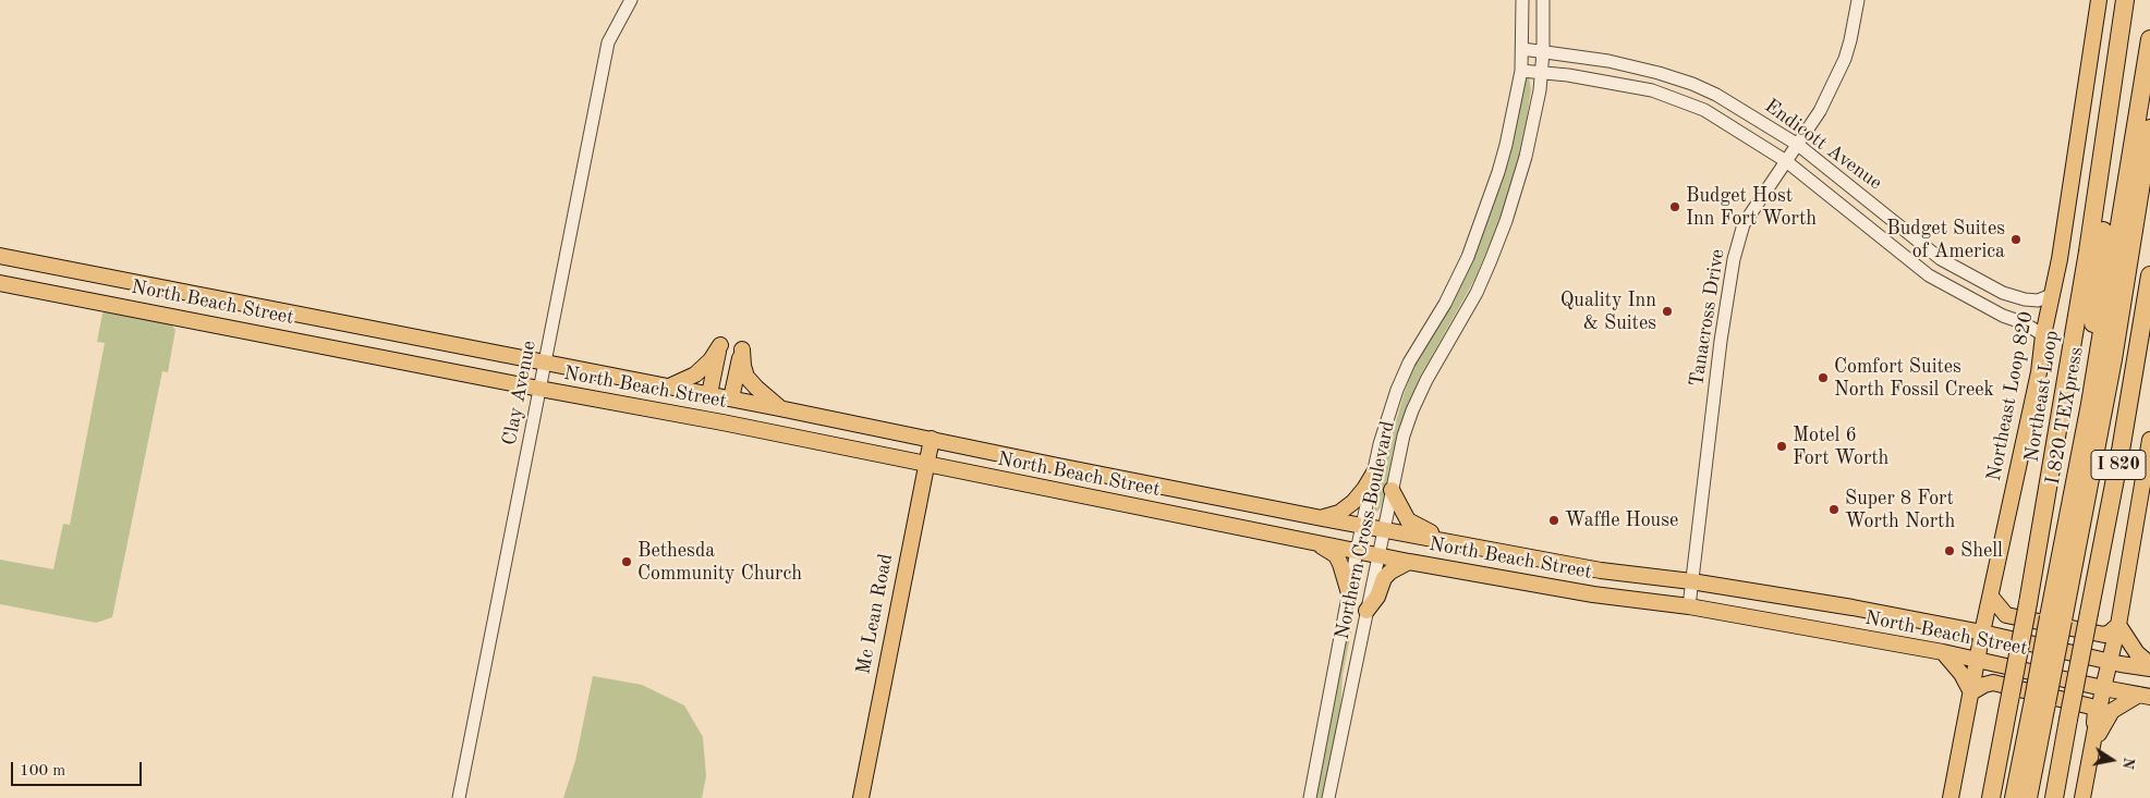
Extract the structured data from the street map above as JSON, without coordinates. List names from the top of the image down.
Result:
{
  "streets": {
    "highway": ["Northeast Loop", "I 820 TEXpress", "I 820"],
    "main road": ["North Beach Street", "Northeast Loop 820", "Mc Lean Road"],
    "street": [
      "Endicott Avenue",
      "Tanacross Drive",
      "Clay Avenue",
      "Northern Cross Boulevard"
    ]
  },
  "crossings": [
    ["Endicott Avenue", "Tanacross Drive"],
    ["Endicott Avenue", "Northeast Loop 820"],
    ["Endicott Avenue", "Northern Cross Boulevard"],
    ["North Beach Street", "Tanacross Drive"],
    ["North Beach Street", "Clay Avenue"],
    ["North Beach Street", "Northeast Loop 820"],
    ["North Beach Street", "Northern Cross Boulevard"],
    ["North Beach Street", "Mc Lean Road"]
  ],
  "places": [
    "Budget Host Inn Fort Worth",
    "Budget Suites of America",
    "Quality Inn & Suites",
    "Comfort Suites North Fossil Creek",
    "Motel 6 Fort Worth",
    "Super 8 Fort Worth North",
    "Waffle House",
    "Shell",
    "Bethesda Community Church"
  ],
  "scale_bar": "100 m",
  "north": "right"
}
